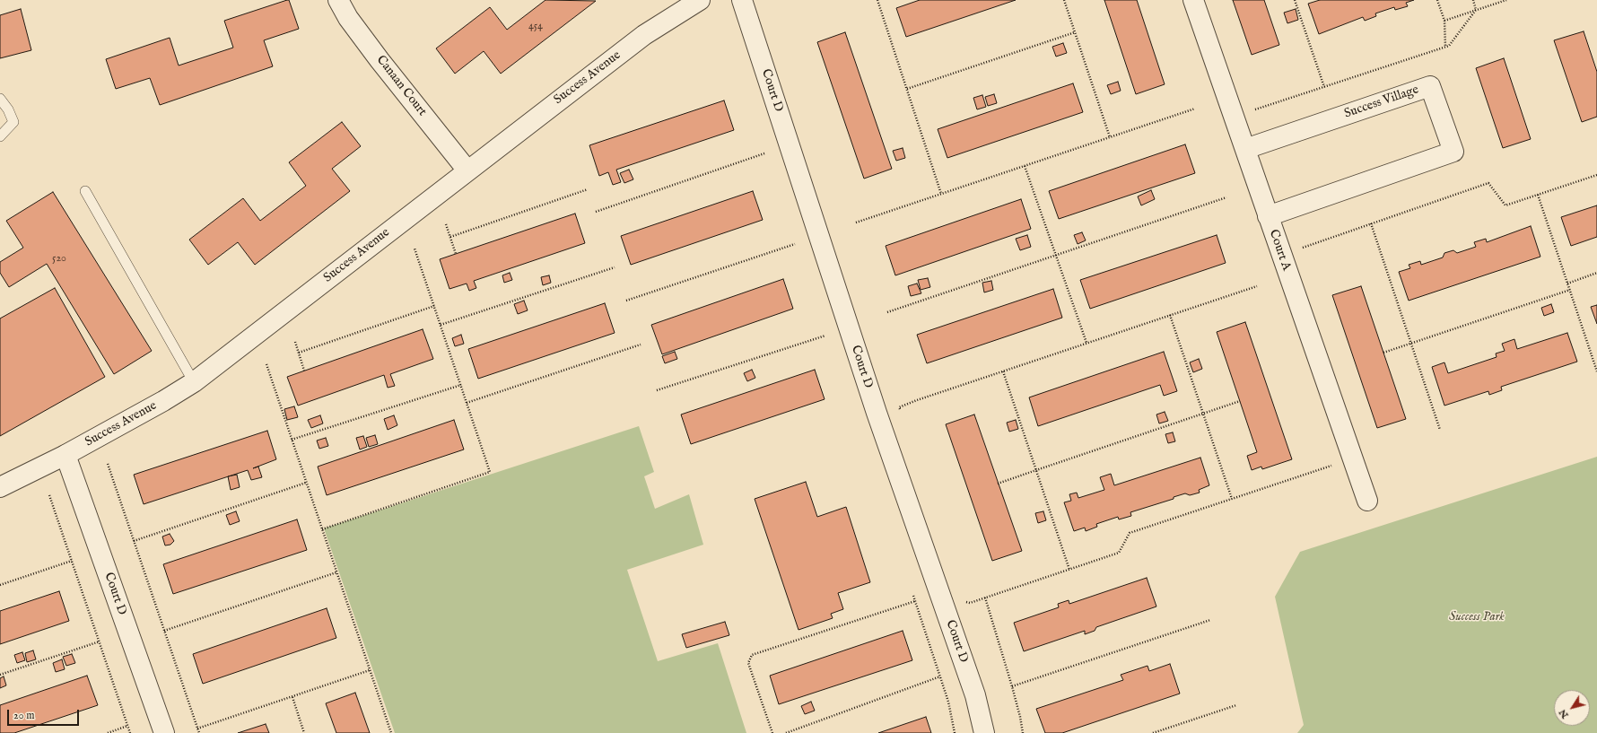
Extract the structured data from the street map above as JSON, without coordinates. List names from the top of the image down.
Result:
{
  "streets": {
    "street": [
      "Success Avenue",
      "Canaan Court",
      "Court D",
      "Success Village",
      "Court A"
    ]
  },
  "crossings": [
    ["Success Avenue", "Canaan Court"],
    ["Success Avenue", "Court D"],
    ["Success Village", "Court A"]
  ],
  "parks": ["Success Park"],
  "house_numbers": ["454", "520"],
  "scale_bar": "20 m",
  "north": "bottom left"
}
